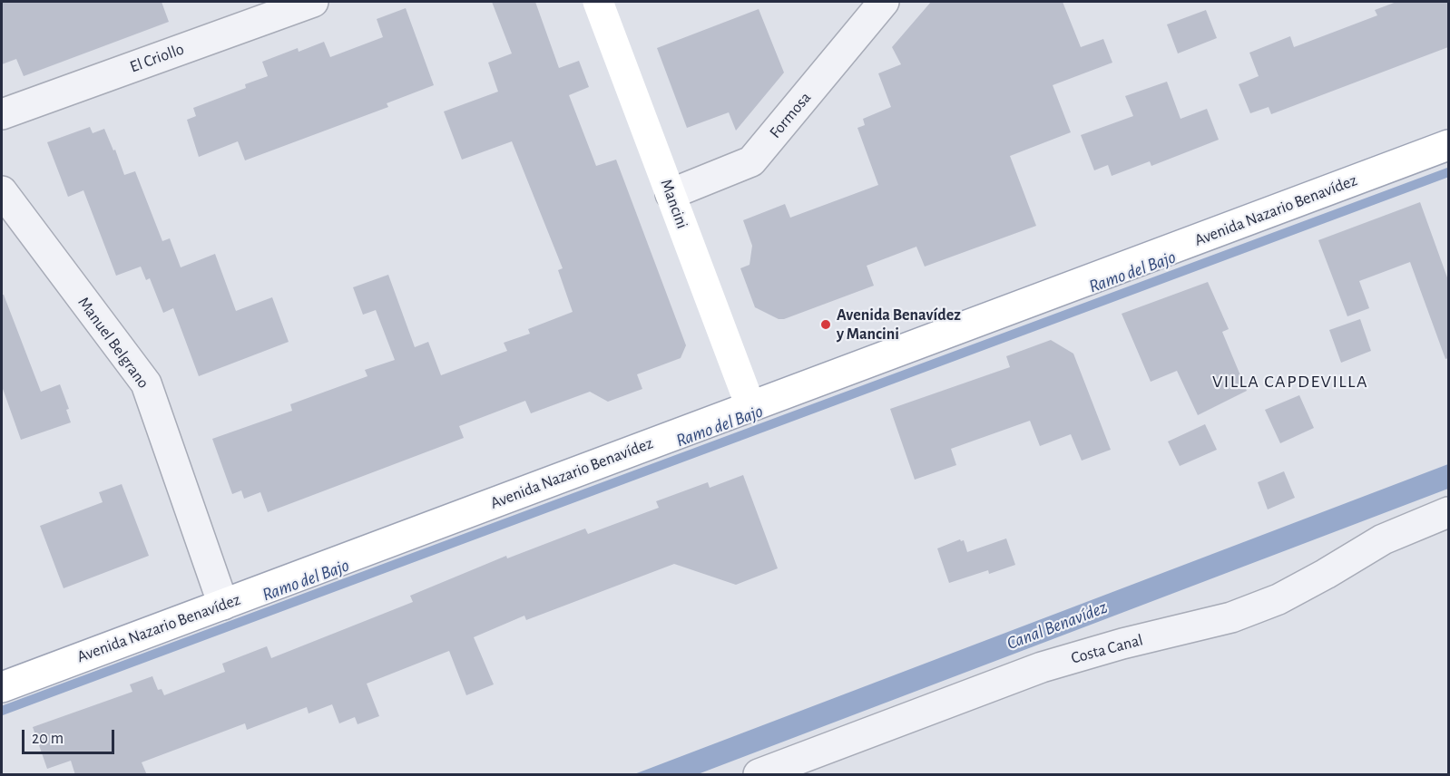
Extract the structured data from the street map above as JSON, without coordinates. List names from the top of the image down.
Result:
{
  "streets": {
    "main road": ["Mancini", "Avenida Nazario Benavídez"],
    "street": [
      "El Criollo",
      "Formosa",
      "Manuel Belgrano",
      "Costa Canal"
    ]
  },
  "crossings": [
    ["Formosa", "Mancini"],
    ["Mancini", "Avenida Nazario Benavídez"],
    ["Avenida Nazario Benavídez", "Manuel Belgrano"]
  ],
  "districts": ["VILLA CAPDEVILLA"],
  "water": ["Ramo del Bajo", "Canal Benavídez"],
  "places": ["Avenida Benavídez y Mancini"],
  "scale_bar": "20 m"
}
